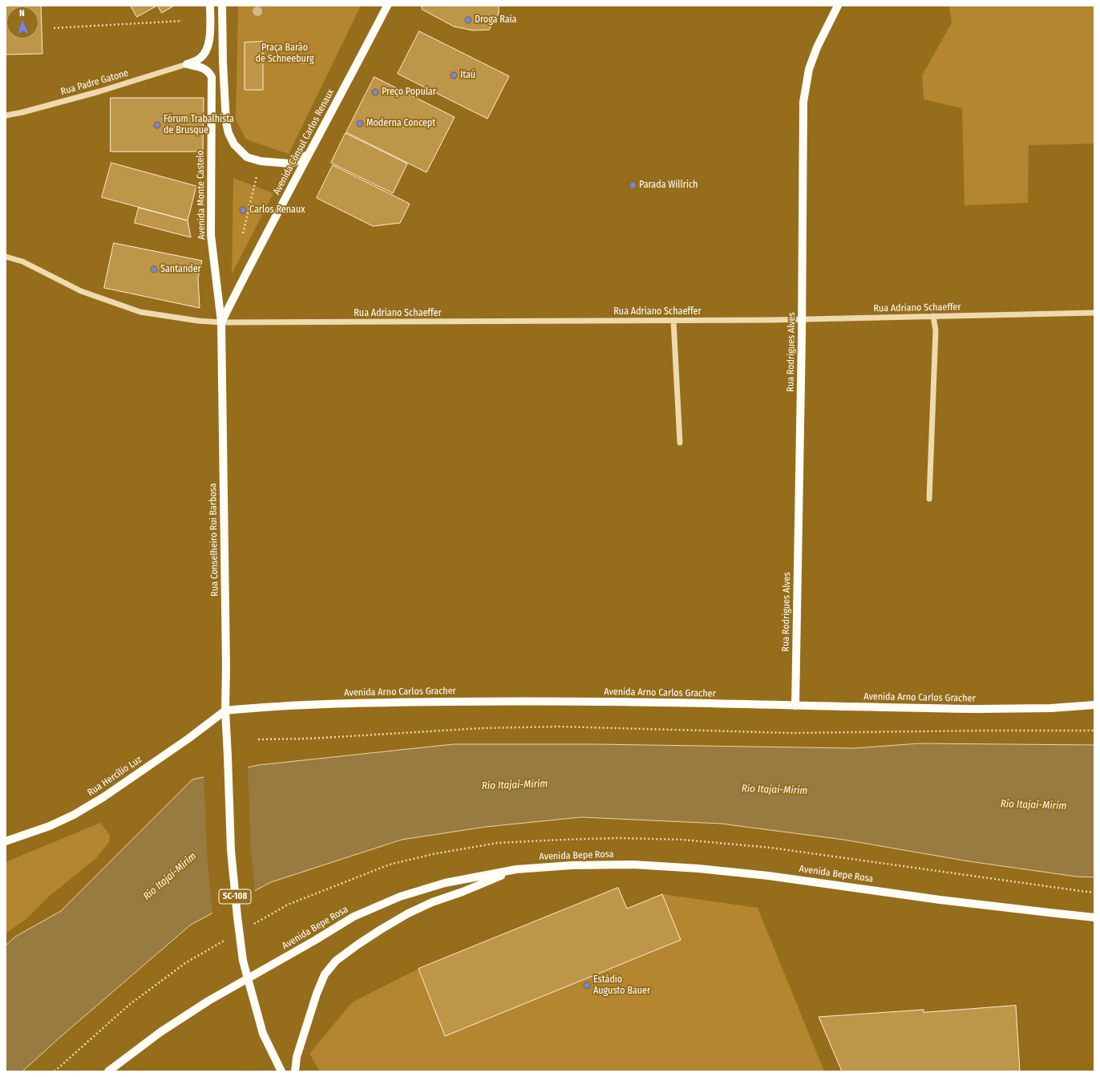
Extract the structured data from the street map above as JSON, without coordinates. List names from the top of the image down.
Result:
{
  "streets": {
    "main road": [
      "Avenida Cônsul Carlos Renaux",
      "Avenida Monte Castelo",
      "Rua Rodrigues Alves",
      "Rua Conselheiro Rui Barbosa",
      "Avenida Arno Carlos Gracher",
      "Rua Hercílio Luz",
      "Avenida Bepe Rosa",
      "SC-108"
    ],
    "street": ["Rua Padre Gatone", "Rua Adriano Schaeffer"]
  },
  "crossings": [
    ["Rua Padre Gatone", "Avenida Monte Castelo"],
    ["Avenida Cônsul Carlos Renaux", "Avenida Monte Castelo"],
    ["Avenida Cônsul Carlos Renaux", "Rua Adriano Schaeffer"],
    ["Avenida Cônsul Carlos Renaux", "Rua Conselheiro Rui Barbosa"],
    ["Avenida Monte Castelo", "Rua Adriano Schaeffer"],
    ["Avenida Monte Castelo", "Rua Conselheiro Rui Barbosa"],
    ["Rua Adriano Schaeffer", "Rua Rodrigues Alves"],
    ["Rua Adriano Schaeffer", "Rua Conselheiro Rui Barbosa"],
    ["Rua Rodrigues Alves", "Avenida Arno Carlos Gracher"],
    ["Rua Conselheiro Rui Barbosa", "Avenida Arno Carlos Gracher"],
    ["Rua Conselheiro Rui Barbosa", "Rua Hercílio Luz"],
    ["Avenida Arno Carlos Gracher", "Rua Hercílio Luz"]
  ],
  "water": ["Rio Itajaí-Mirim"],
  "parks": ["Praça Barão de Schneeburg"],
  "places": [
    "Droga Raia",
    "Itaú",
    "Preço Popular",
    "Moderna Concept",
    "Fórum Trabalhista de Brusque",
    "Parada Willrich",
    "Carlos Renaux",
    "Santander",
    "Estádio Augusto Bauer"
  ],
  "north": "top"
}
